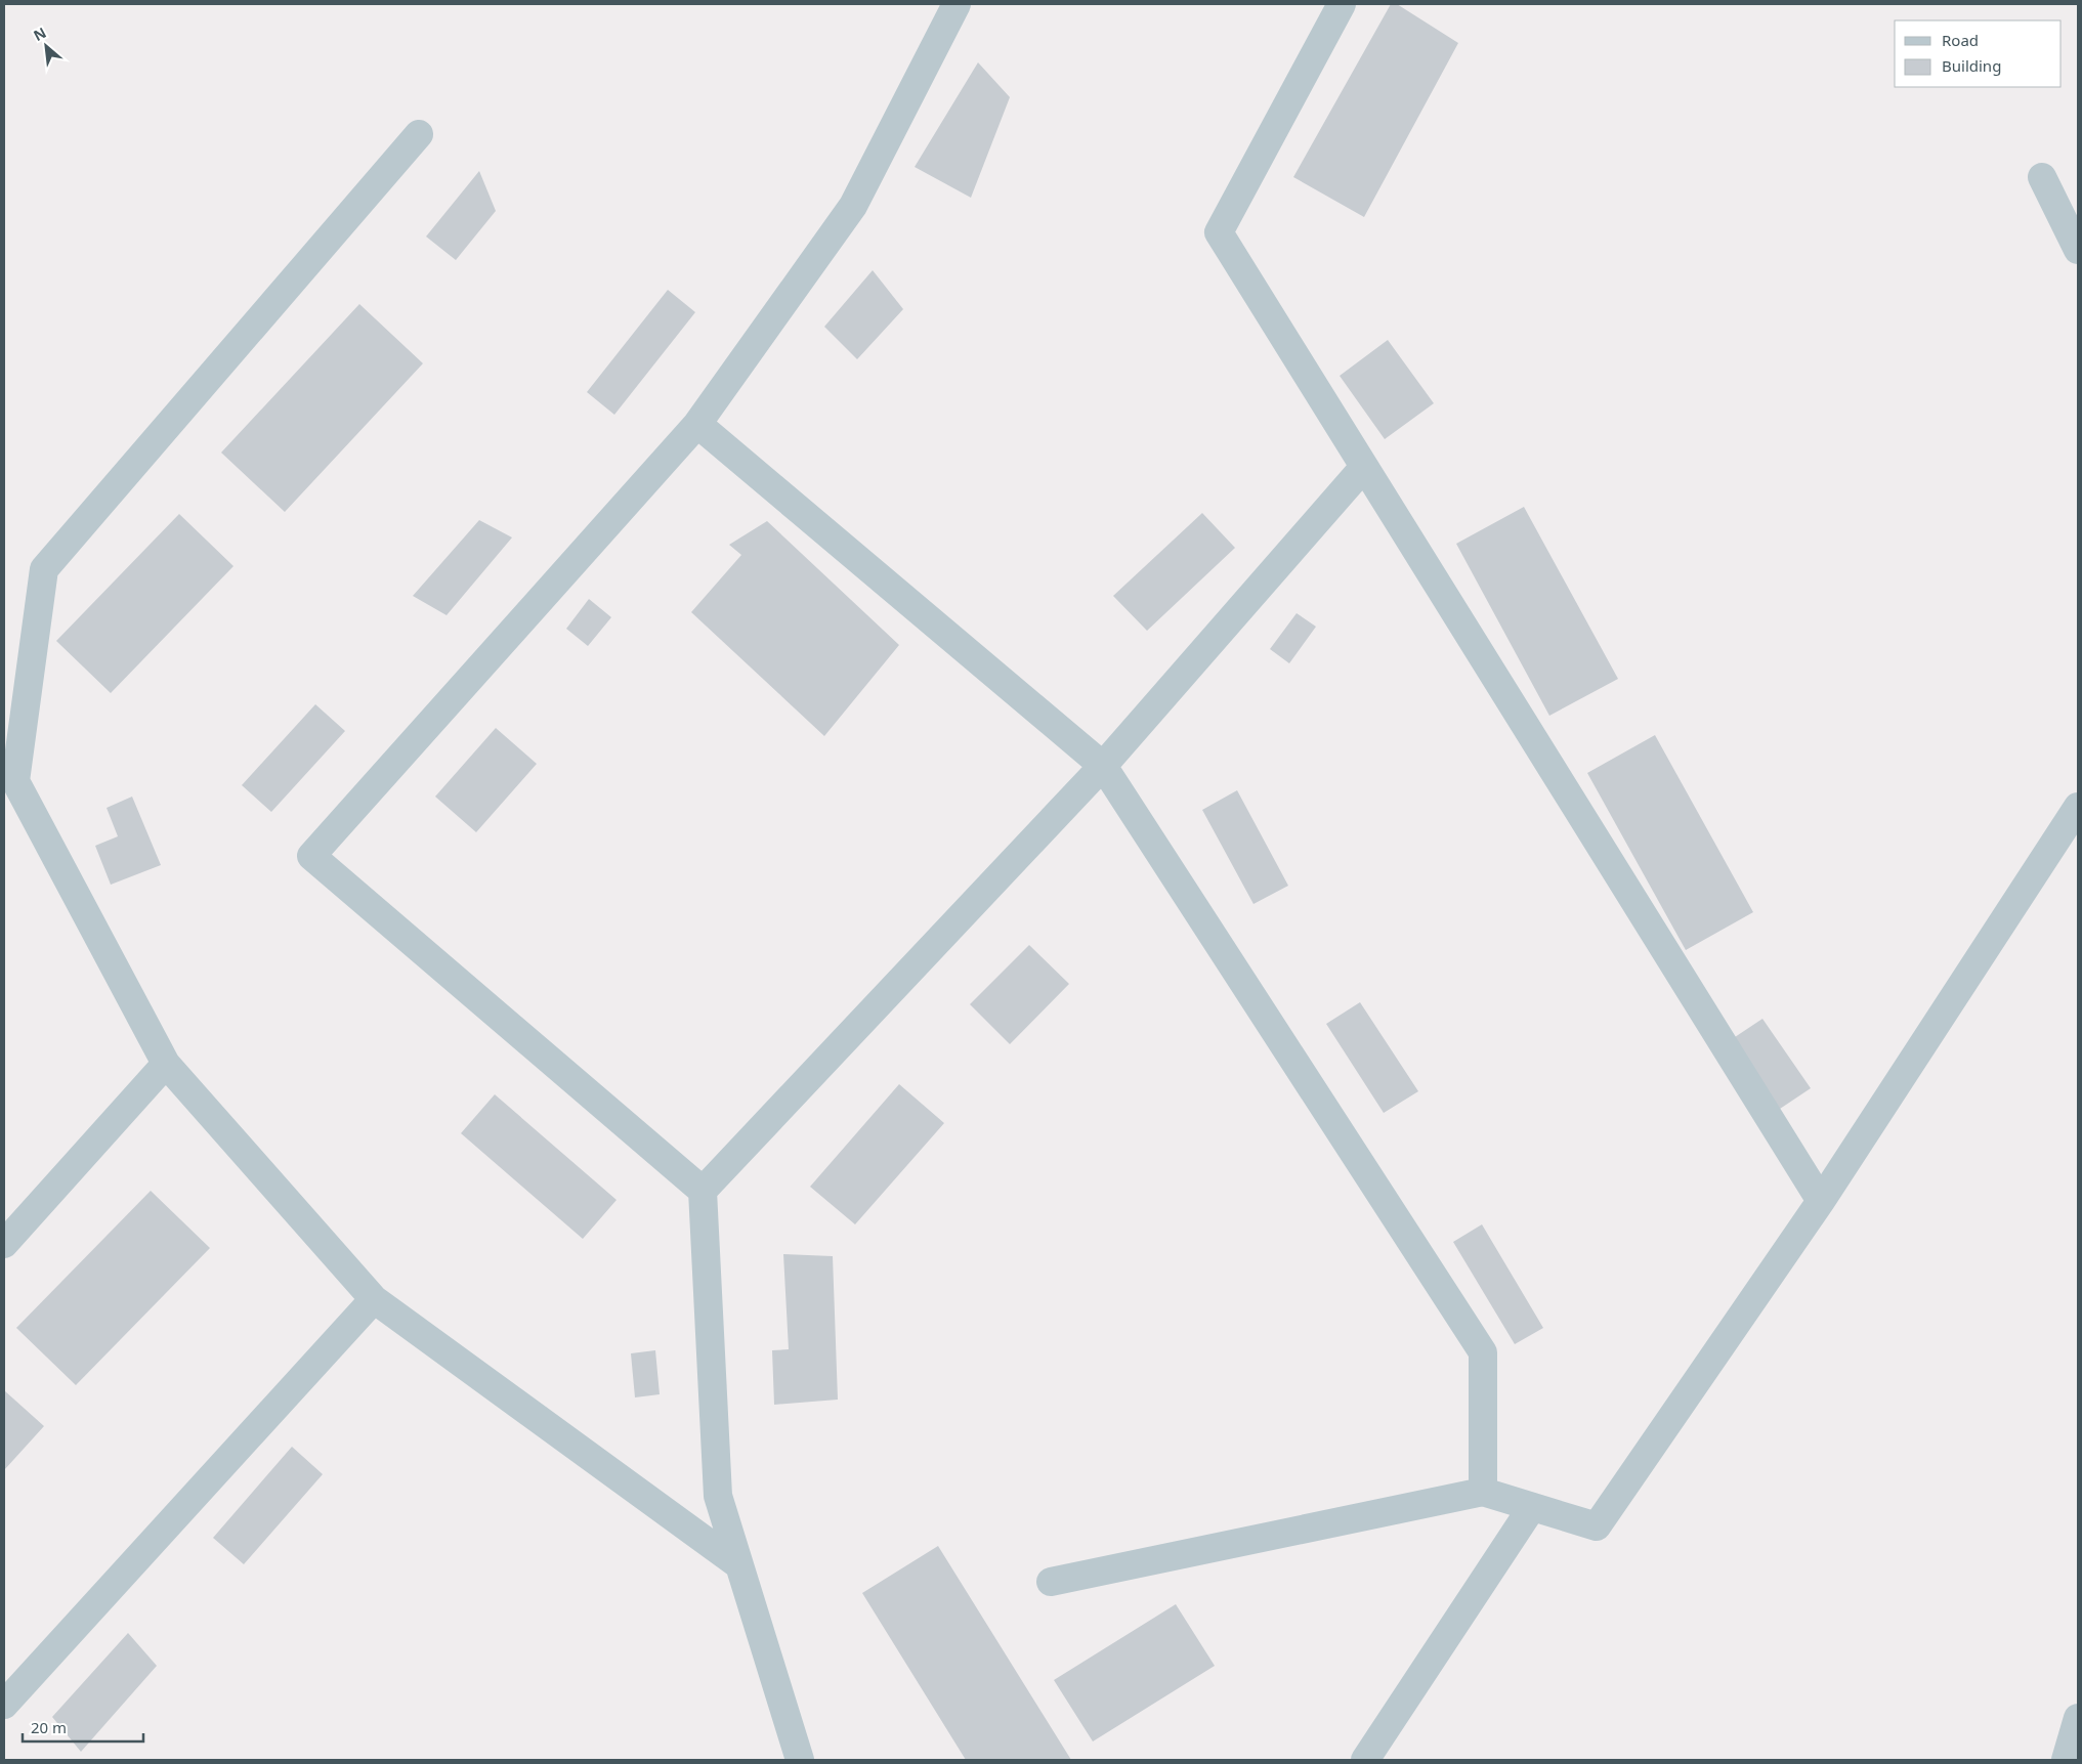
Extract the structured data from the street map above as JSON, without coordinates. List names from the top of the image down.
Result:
{
  "legend": ["Road", "Building"],
  "scale_bar": "20 m",
  "north": "top left"
}
